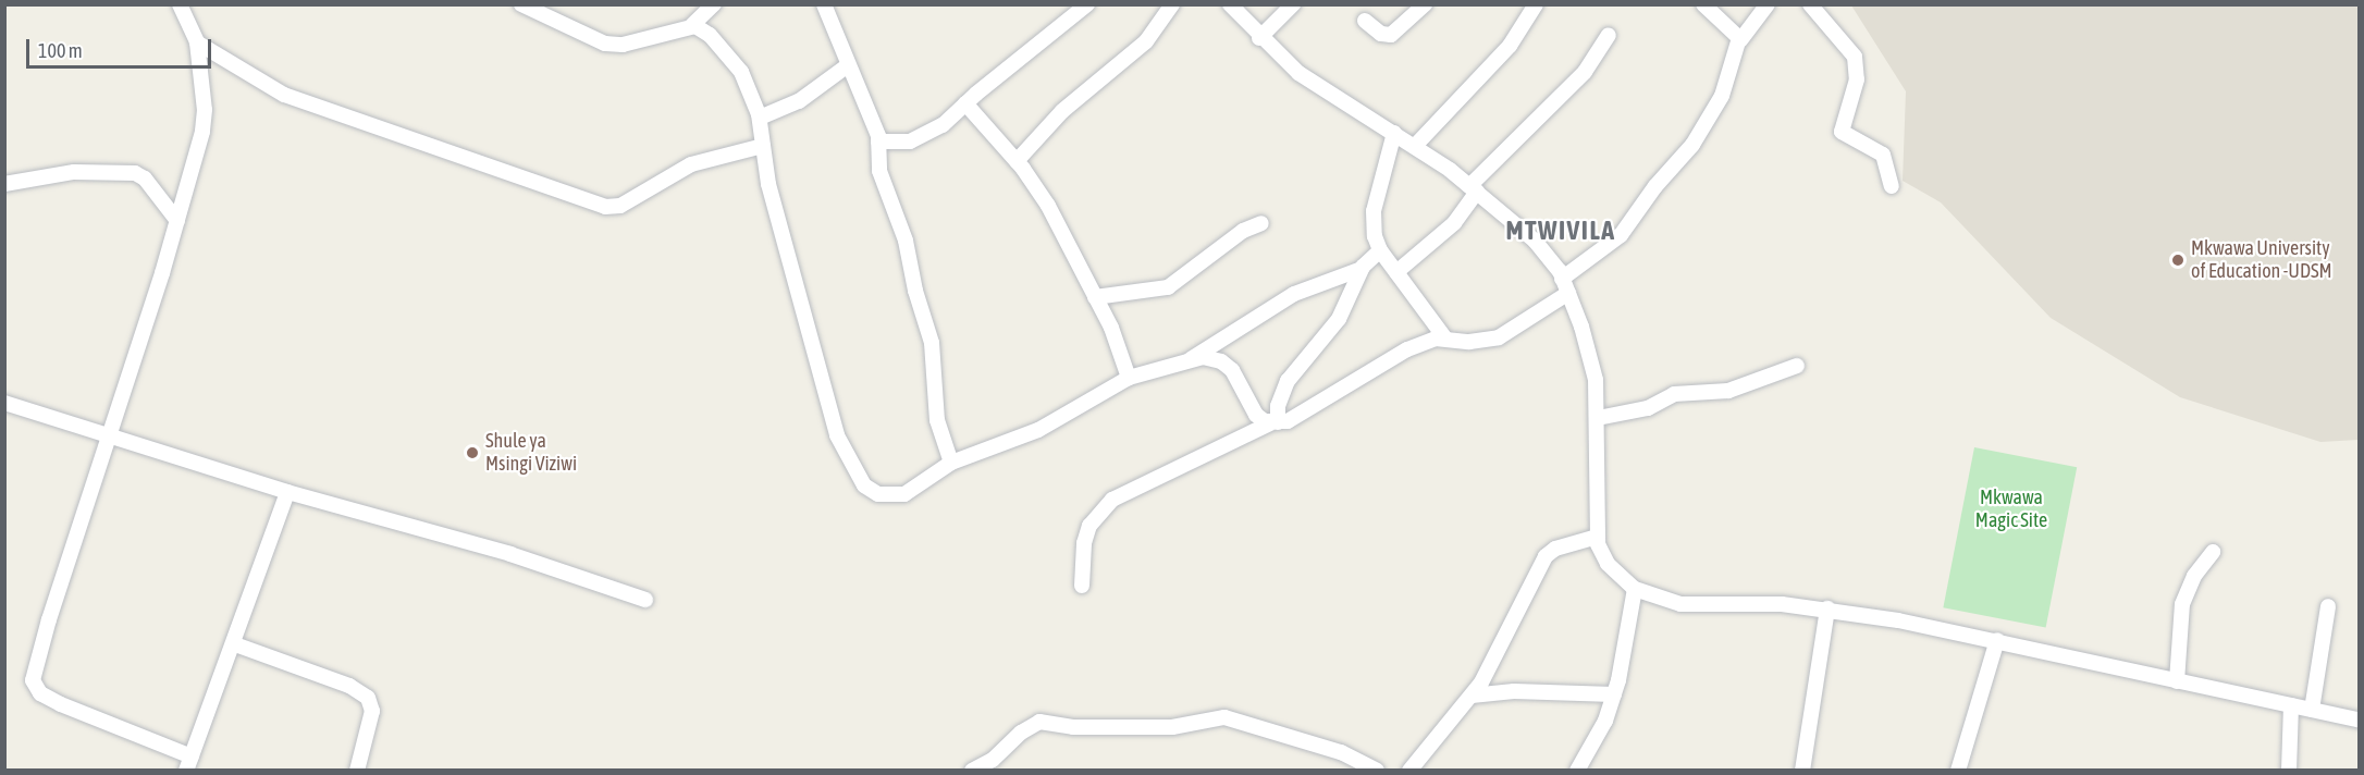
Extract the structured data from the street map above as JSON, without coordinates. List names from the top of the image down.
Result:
{
  "districts": ["MTWIVILA"],
  "parks": ["Mkwawa Magic Site"],
  "places": ["Mkwawa University of Education -UDSM", "Shule ya Msingi Viziwi"],
  "scale_bar": "100 m"
}
